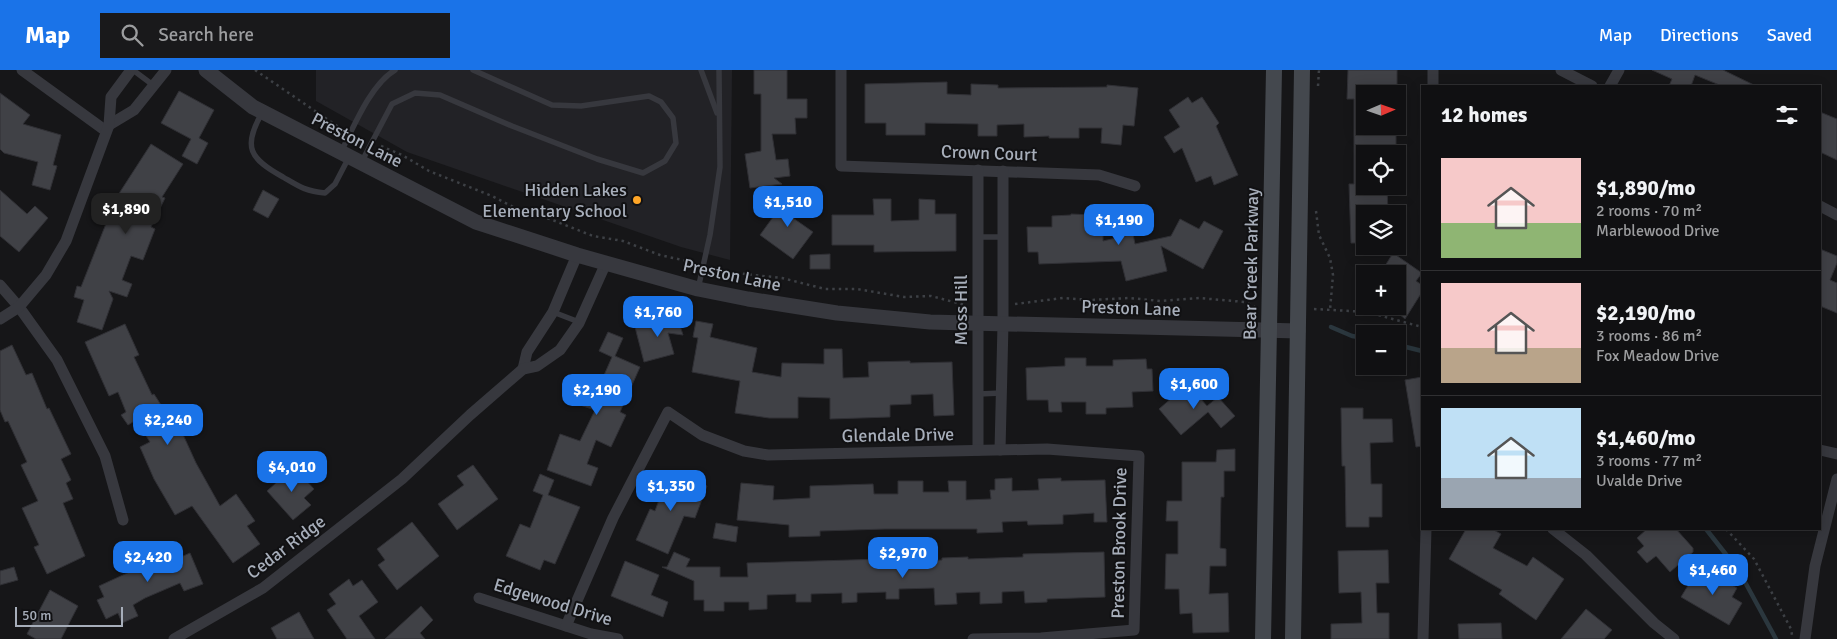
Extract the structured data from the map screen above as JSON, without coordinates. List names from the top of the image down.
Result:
{
  "streets": {
    "main road": ["Bear Creek Parkway"],
    "street": [
      "Preston Lane",
      "Crown Court",
      "Moss Hill",
      "Glendale Drive",
      "Preston Brook Drive",
      "Cedar Ridge",
      "Edgewood Drive"
    ]
  },
  "crossings": [
    ["Preston Lane", "Bear Creek Parkway"],
    ["Preston Lane", "Moss Hill"],
    ["Preston Lane", "Cedar Ridge"],
    ["Crown Court", "Moss Hill"],
    ["Moss Hill", "Glendale Drive"],
    ["Glendale Drive", "Preston Brook Drive"],
    ["Glendale Drive", "Edgewood Drive"]
  ],
  "places": ["Hidden Lakes Elementary School"],
  "scale_bar": "50 m",
  "north": "right",
  "page": {
    "header": "Map",
    "search": "Search here",
    "nav": ["Map", "Directions", "Saved"],
    "map_buttons": ["+", "−"],
    "heading": "12 homes",
    "list": [
      {
        "name": "$1,890/mo",
        "note": "2 rooms · 70 m² · Marblewood Drive"
      },
      {
        "name": "$2,190/mo",
        "note": "3 rooms · 86 m² · Fox Meadow Drive"
      },
      {
        "name": "$1,460/mo",
        "note": "3 rooms · 77 m² · Uvalde Drive"
      }
    ],
    "price": [
      "$1,510",
      "$1,890",
      "$1,190",
      "$1,760",
      "$1,600",
      "$2,190",
      "$2,240",
      "$4,010",
      "$1,350",
      "$2,970",
      "$2,420",
      "$1,460"
    ],
    "scale": "50 m"
  }
}
